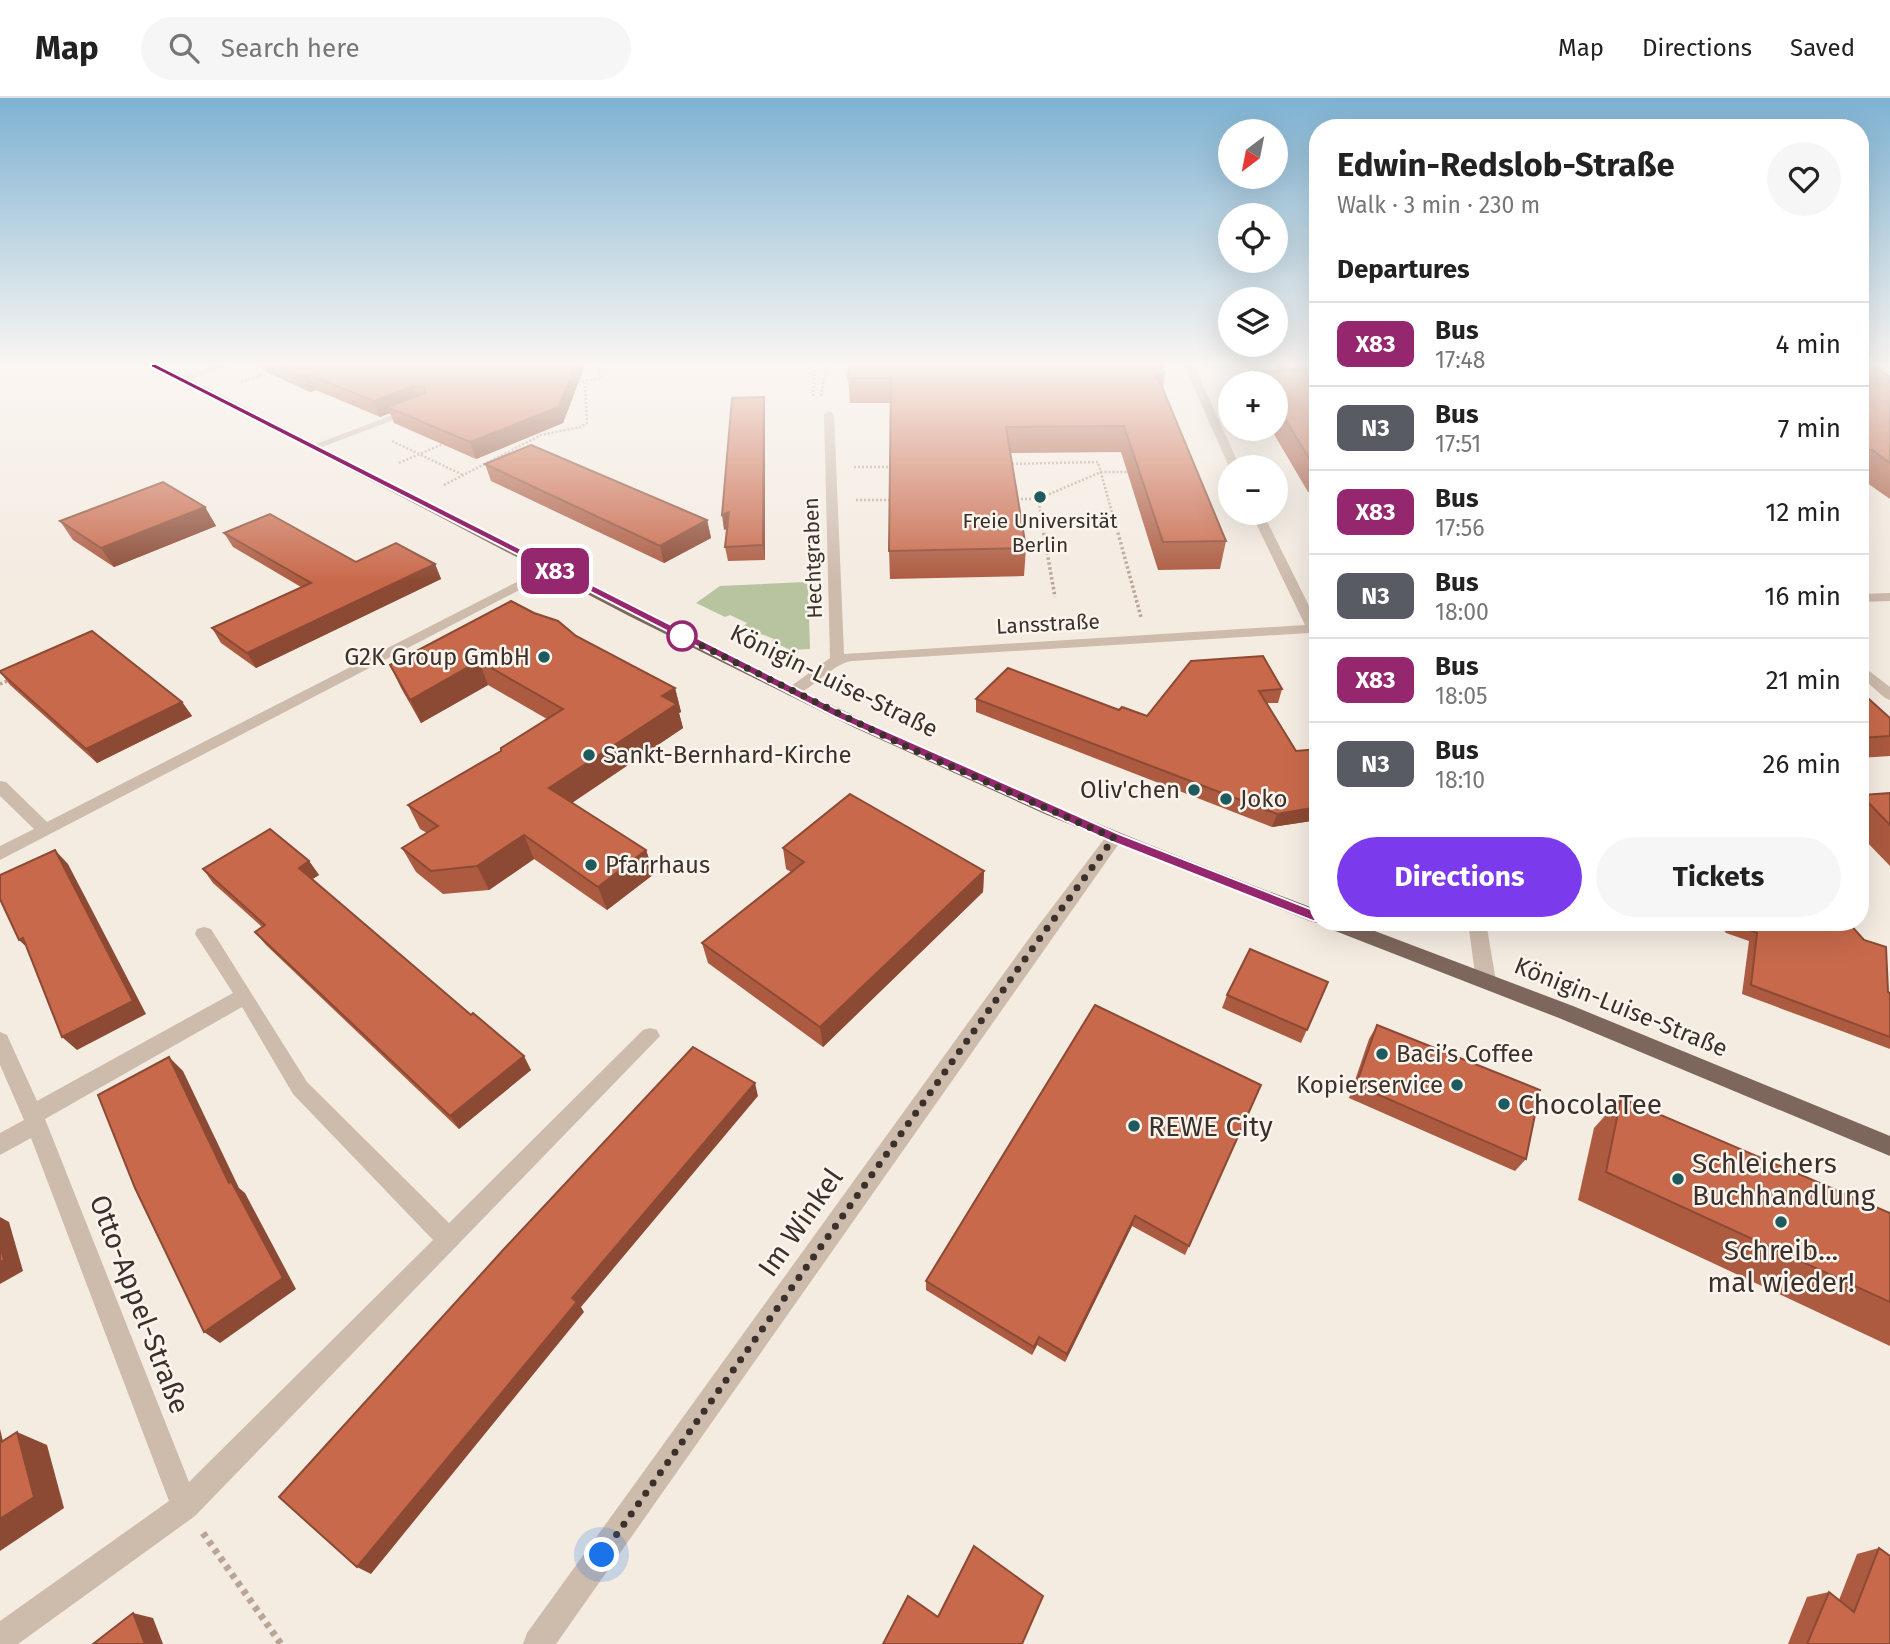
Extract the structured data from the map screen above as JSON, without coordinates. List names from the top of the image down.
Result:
{
  "streets": {
    "main road": ["Königin-Luise-Straße"],
    "street": [
      "Hechtgraben",
      "Lansstraße",
      "Im Winkel",
      "Otto-Appel-Straße"
    ]
  },
  "crossings": [
    ["Hechtgraben", "Lansstraße"],
    ["Königin-Luise-Straße", "Im Winkel"]
  ],
  "places": [
    "Freie Universität Berlin",
    "G2K Group GmbH",
    "Sankt-Bernhard-Kirche",
    "Oliv'chen",
    "Joko",
    "Pfarrhaus",
    "Baci’s Coffee",
    "Kopierservice",
    "ChocolaTee",
    "REWE City",
    "Schleichers Buchhandlung",
    "Schreib... mal wieder!"
  ],
  "lines": ["bus line X83"],
  "north": "bottom left",
  "page": {
    "header": "Map",
    "search": "Search here",
    "nav": ["Map", "Directions", "Saved"],
    "on_map": "X83",
    "map_buttons": ["+", "−"],
    "heading": [
      ["Edwin-Redslob-Straße", "Walk · 3 min · 230 m"],
      "Departures"
    ],
    "list": [
      {
        "mark": "X83",
        "name": "Bus",
        "note": "17:48",
        "value": "4 min"
      },
      {
        "mark": "N3",
        "name": "Bus",
        "note": "17:51",
        "value": "7 min"
      },
      {
        "mark": "X83",
        "name": "Bus",
        "note": "17:56",
        "value": "12 min"
      },
      {
        "mark": "N3",
        "name": "Bus",
        "note": "18:00",
        "value": "16 min"
      },
      {
        "mark": "X83",
        "name": "Bus",
        "note": "18:05",
        "value": "21 min"
      },
      {
        "mark": "N3",
        "name": "Bus",
        "note": "18:10",
        "value": "26 min"
      }
    ],
    "buttons": ["Directions", "Tickets"]
  }
}
